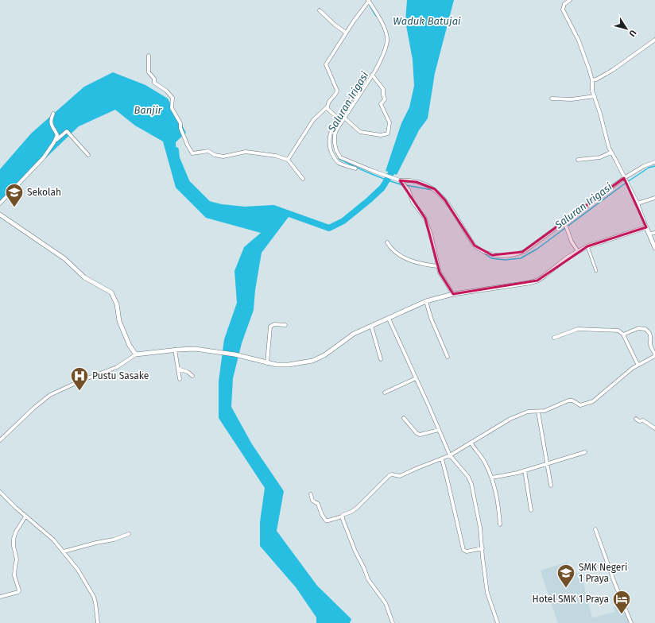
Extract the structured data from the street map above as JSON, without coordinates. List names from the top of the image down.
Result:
{
  "water": ["Waduk Batujai", "Saluran Irigasi", "Banjir"],
  "places": {
    "school or university": ["Sekolah", "SMK Negeri 1 Praya"],
    "hospital": ["Pustu Sasake"],
    "hotel": ["Hotel SMK 1 Praya"]
  },
  "north": "bottom right"
}
